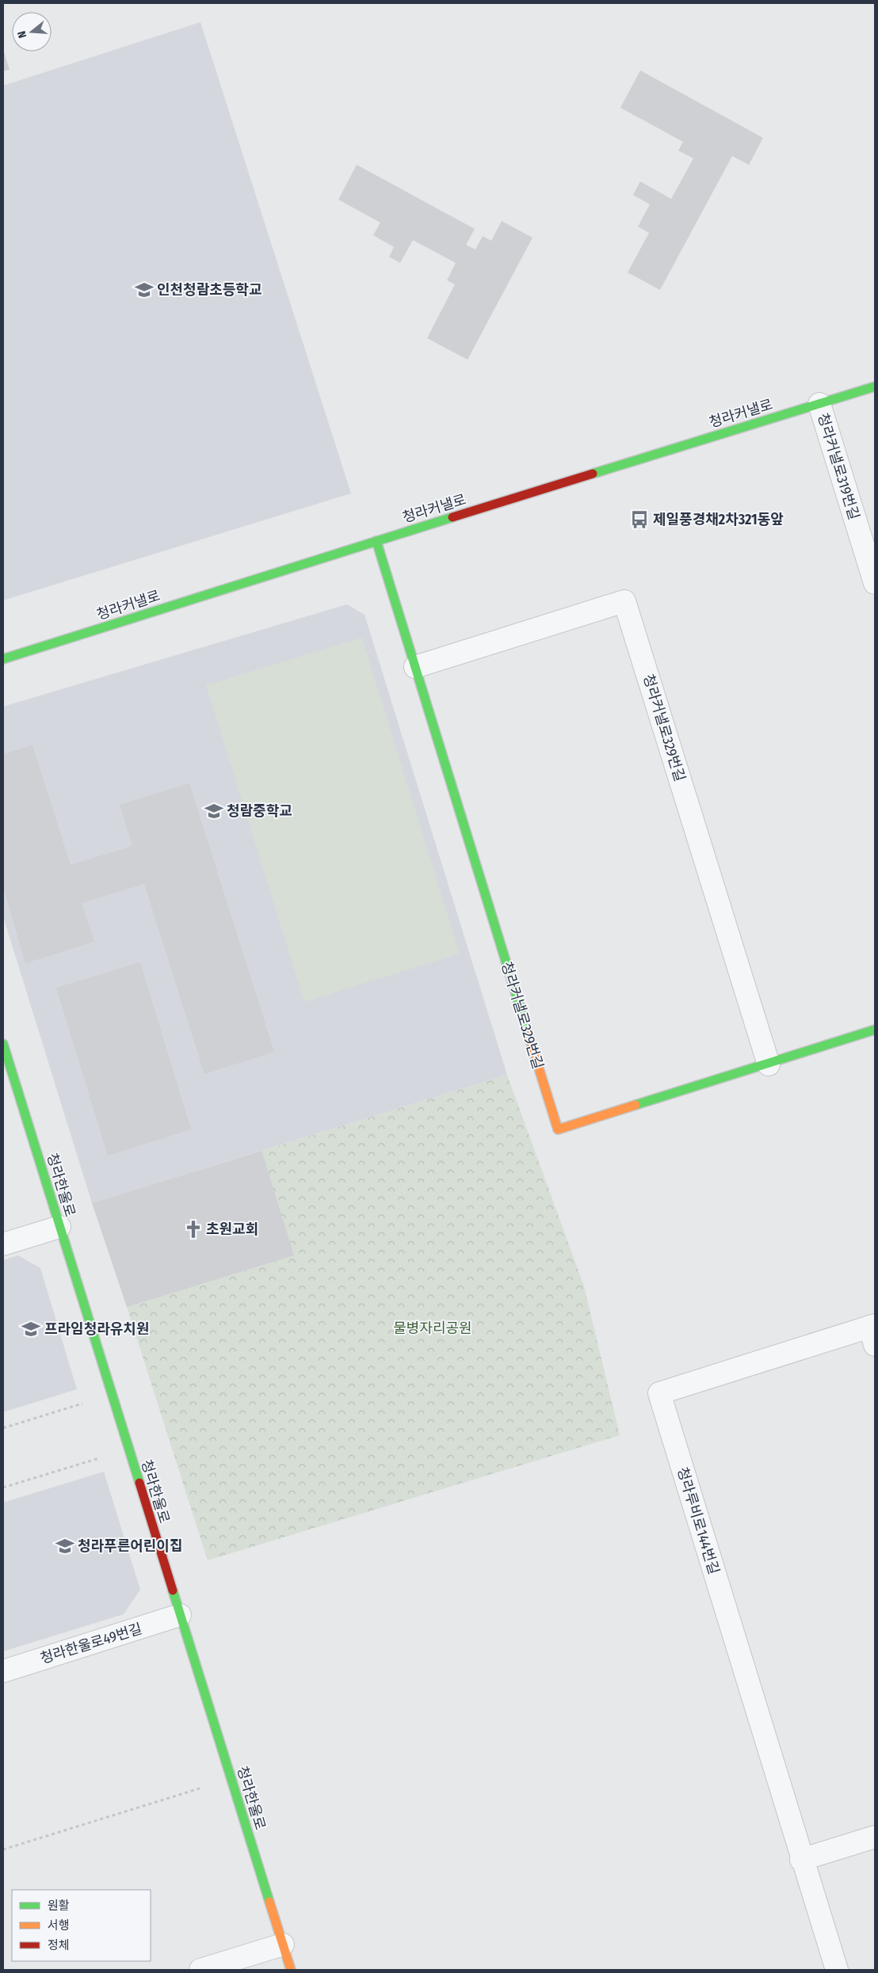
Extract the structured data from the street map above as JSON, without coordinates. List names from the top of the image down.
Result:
{
  "streets": {
    "street": [
      "청라커낼로",
      "청라커낼로319번길",
      "청라커낼로329번길",
      "청라한울로",
      "청라루비로144번길",
      "청라한울로49번길"
    ]
  },
  "crossings": [
    ["청라커낼로", "청라커낼로319번길"],
    ["청라커낼로", "청라커낼로329번길"],
    ["청라한울로", "청라한울로49번길"]
  ],
  "parks": ["물병자리공원"],
  "places": {
    "school or university": [
      "인천청람초등학교",
      "청람중학교",
      "프라임청라유치원",
      "청라푸른어린이집"
    ],
    "bus stop": ["제일풍경채2차321동앞"],
    "church": ["초원교회"]
  },
  "legend": ["원활", "서행", "정체"],
  "north": "left"
}
